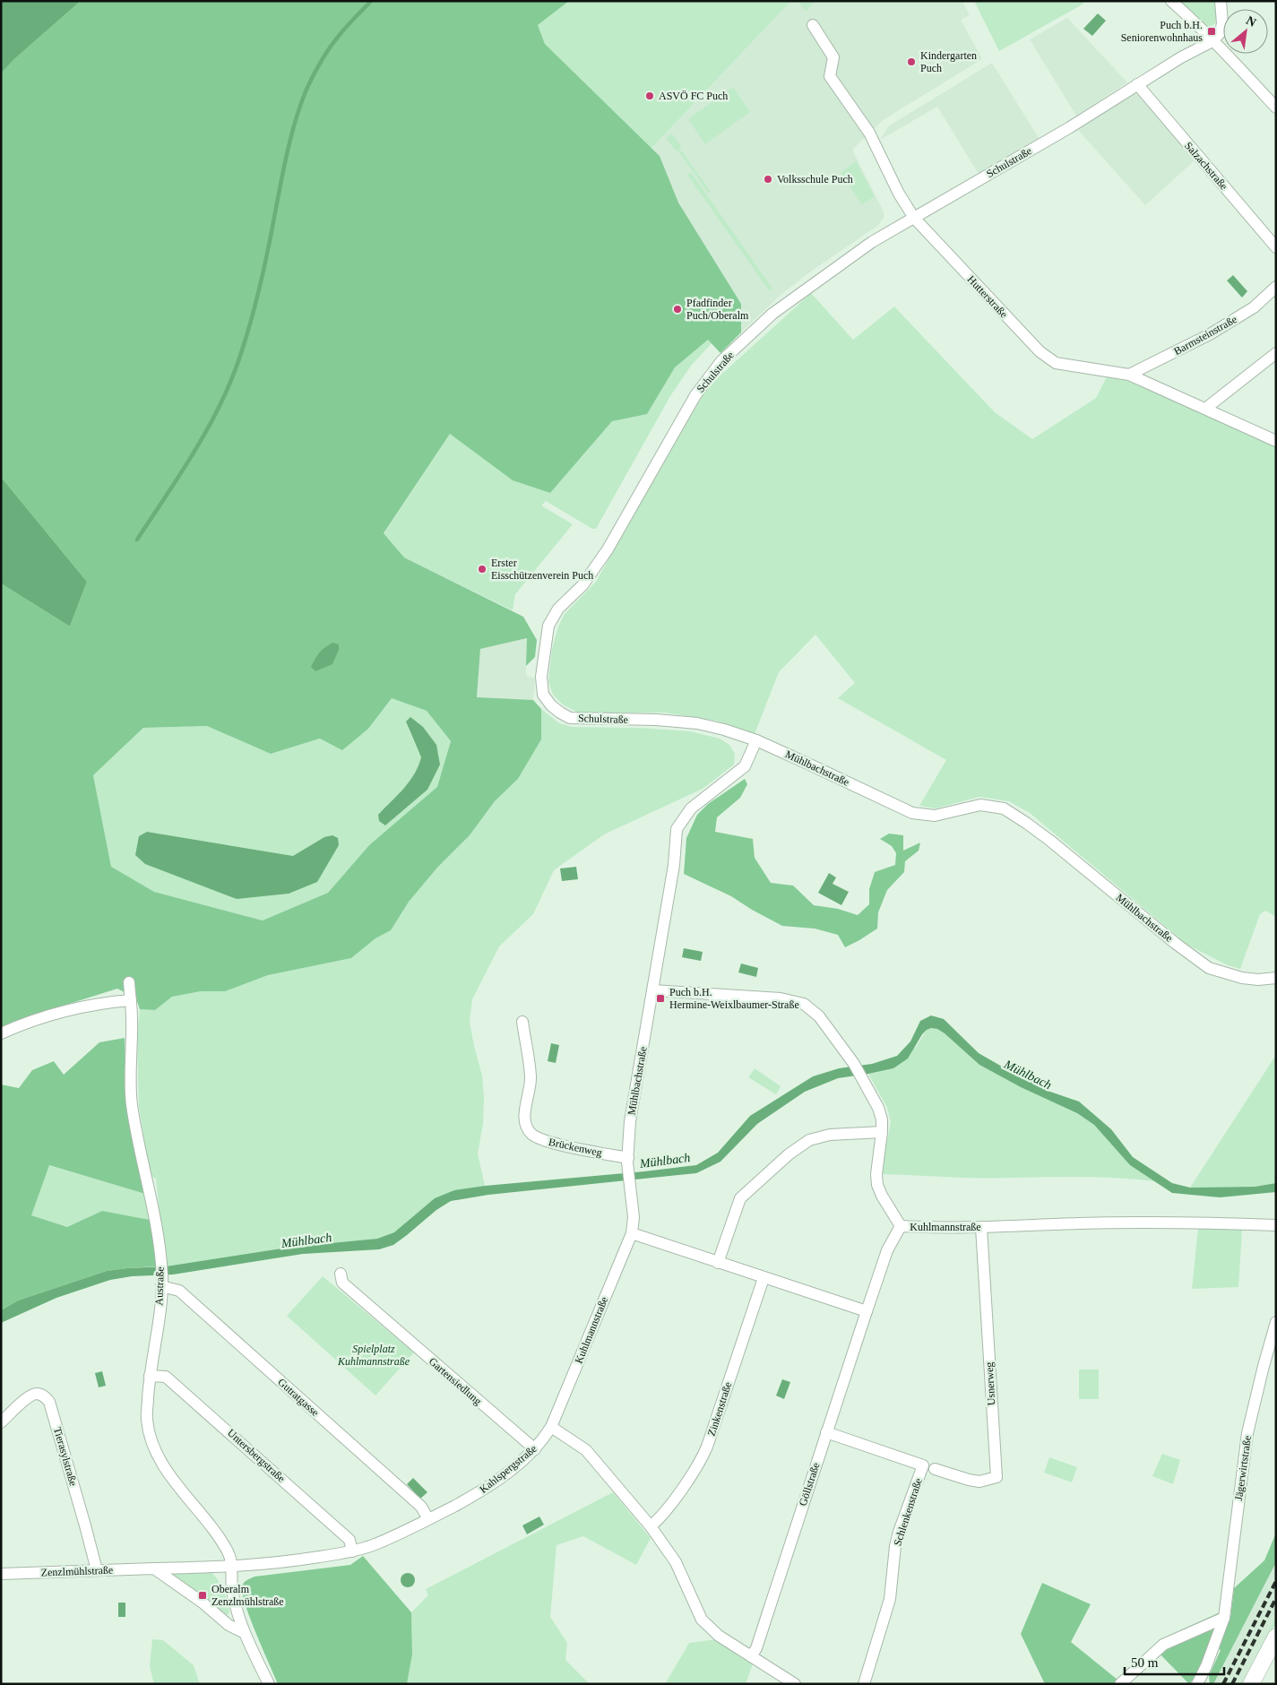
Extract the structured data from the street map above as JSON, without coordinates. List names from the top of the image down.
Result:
{
  "streets": {
    "street": [
      "Schulstraße",
      "Salzachstraße",
      "Hutterstraße",
      "Barmsteinstraße",
      "Mühlbachstraße",
      "Brückenweg",
      "Kuhlmannstraße",
      "Austraße",
      "Gartensiedlung",
      "Usnerweg",
      "Gutratgasse",
      "Zinkenstraße",
      "Untersbergstraße",
      "Tierasylstraße",
      "Jägerwirtstraße",
      "Kahlspergstraße",
      "Göllstraße",
      "Schlenkenstraße",
      "Zenzlmühlstraße"
    ]
  },
  "crossings": [
    ["Schulstraße", "Salzachstraße"],
    ["Schulstraße", "Hutterstraße"],
    ["Schulstraße", "Mühlbachstraße"],
    ["Hutterstraße", "Barmsteinstraße"],
    ["Mühlbachstraße", "Brückenweg"],
    ["Mühlbachstraße", "Kuhlmannstraße"],
    ["Brückenweg", "Kuhlmannstraße"],
    ["Kuhlmannstraße", "Usnerweg"],
    ["Kuhlmannstraße", "Kahlspergstraße"],
    ["Kuhlmannstraße", "Göllstraße"],
    ["Austraße", "Gutratgasse"],
    ["Austraße", "Untersbergstraße"],
    ["Austraße", "Kahlspergstraße"],
    ["Austraße", "Zenzlmühlstraße"],
    ["Gartensiedlung", "Kahlspergstraße"],
    ["Gutratgasse", "Kahlspergstraße"],
    ["Untersbergstraße", "Kahlspergstraße"],
    ["Tierasylstraße", "Zenzlmühlstraße"],
    ["Kahlspergstraße", "Zenzlmühlstraße"],
    ["Göllstraße", "Schlenkenstraße"]
  ],
  "water": ["Mühlbach"],
  "parks": ["Spielplatz Kuhlmannstraße"],
  "places": {
    "transit": ["Puch b.H. Seniorenwohnhaus", "Puch b.H. Hermine-Weixlbaumer-Straße", "Oberalm Zenzlmühlstraße"],
    "other": [
      "Kindergarten Puch",
      "ASVÖ FC Puch",
      "Volksschule Puch",
      "Pfadfinder Puch/Oberalm",
      "Erster Eisschützenverein Puch"
    ]
  },
  "scale_bar": "50 m",
  "north": "top right"
}
